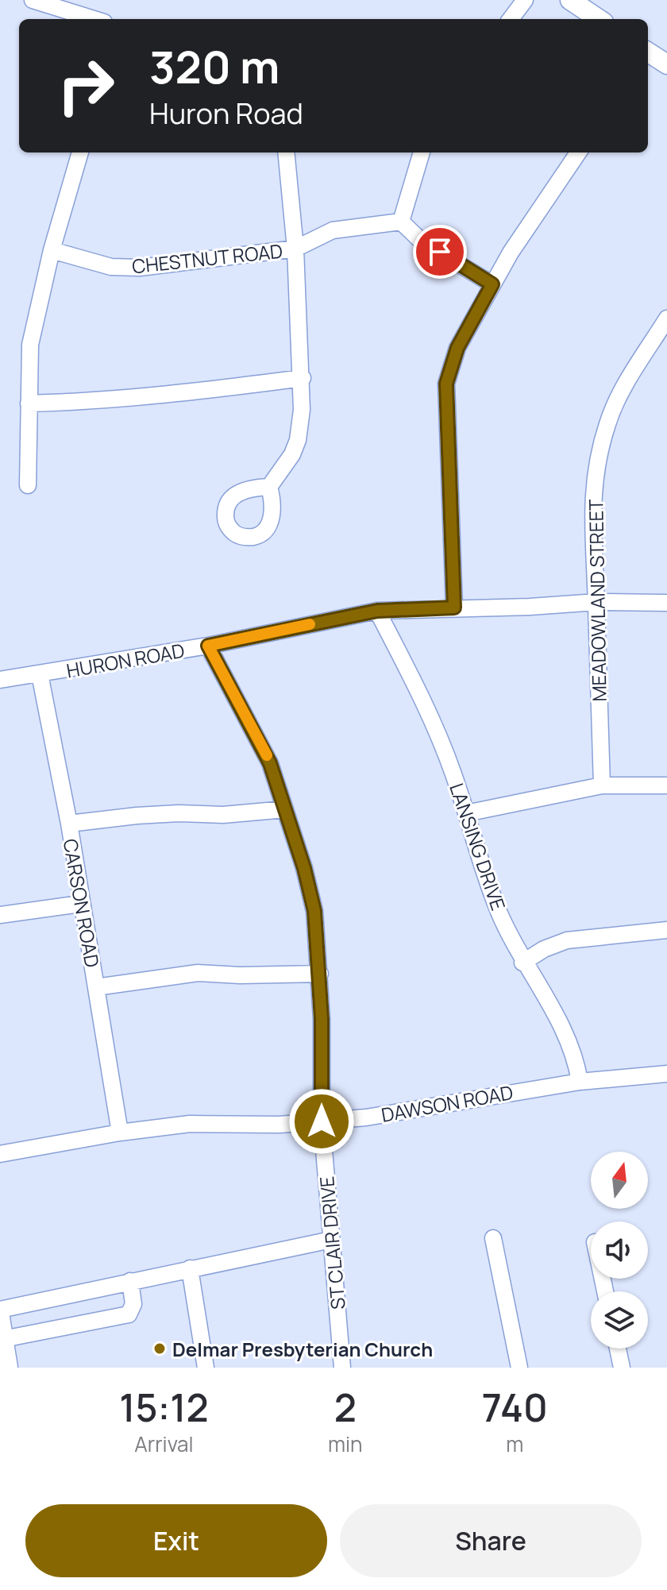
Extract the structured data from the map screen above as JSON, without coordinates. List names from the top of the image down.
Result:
{
  "streets": {
    "street": [
      "CHESTNUT ROAD",
      "MEADOWLAND STREET",
      "HURON ROAD",
      "LANSING DRIVE",
      "CARSON ROAD",
      "DAWSON ROAD",
      "ST CLAIR DRIVE"
    ]
  },
  "crossings": [
    ["MEADOWLAND STREET", "HURON ROAD"],
    ["HURON ROAD", "LANSING DRIVE"],
    ["HURON ROAD", "CARSON ROAD"],
    ["HURON ROAD", "ST CLAIR DRIVE"],
    ["LANSING DRIVE", "DAWSON ROAD"],
    ["CARSON ROAD", "DAWSON ROAD"],
    ["DAWSON ROAD", "ST CLAIR DRIVE"]
  ],
  "places": ["Delmar Presbyterian Church"],
  "north": "top",
  "page": {
    "turn": ["320 m", "Huron Road"],
    "eta": [
      "15:12",
      "Arrival",
      "2",
      "min",
      "740",
      "m"
    ],
    "buttons": ["Exit", "Share"]
  }
}
